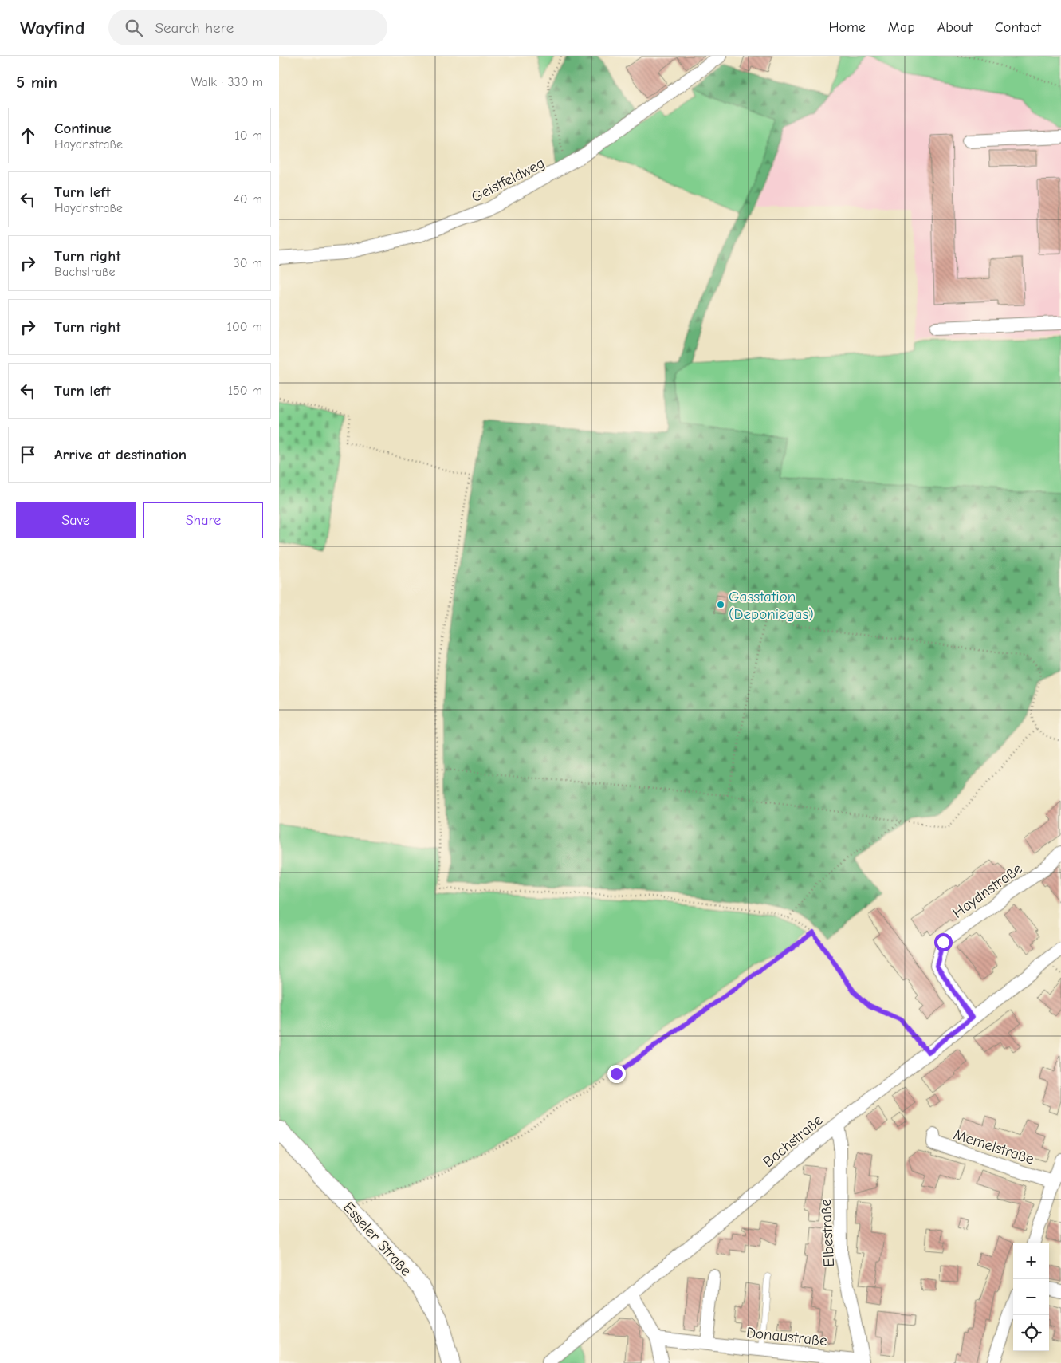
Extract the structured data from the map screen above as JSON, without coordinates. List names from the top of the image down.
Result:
{
  "streets": {
    "main road": ["Esseler Straße"],
    "street": [
      "Geistfeldweg",
      "Haydnstraße",
      "Bachstraße",
      "Memelstraße",
      "Elbestraße",
      "Donaustraße"
    ]
  },
  "crossings": [
    ["Haydnstraße", "Bachstraße"],
    ["Bachstraße", "Elbestraße"],
    ["Elbestraße", "Donaustraße"]
  ],
  "places": ["Gasstation (Deponiegas)"],
  "page": {
    "header": "Wayfind",
    "search": "Search here",
    "nav": [
      "Home",
      "Map",
      "About",
      "Contact"
    ],
    "heading": ["5 min", "Walk · 330 m"],
    "list": [
      ["Continue", "Haydnstraße", "10 m"],
      ["Turn left", "Haydnstraße", "40 m"],
      ["Turn right", "Bachstraße", "30 m"],
      ["Turn right", "100 m"],
      ["Turn left", "150 m"],
      "Arrive at destination"
    ],
    "buttons": ["Save", "Share"],
    "map_buttons": ["+", "−"]
  }
}
